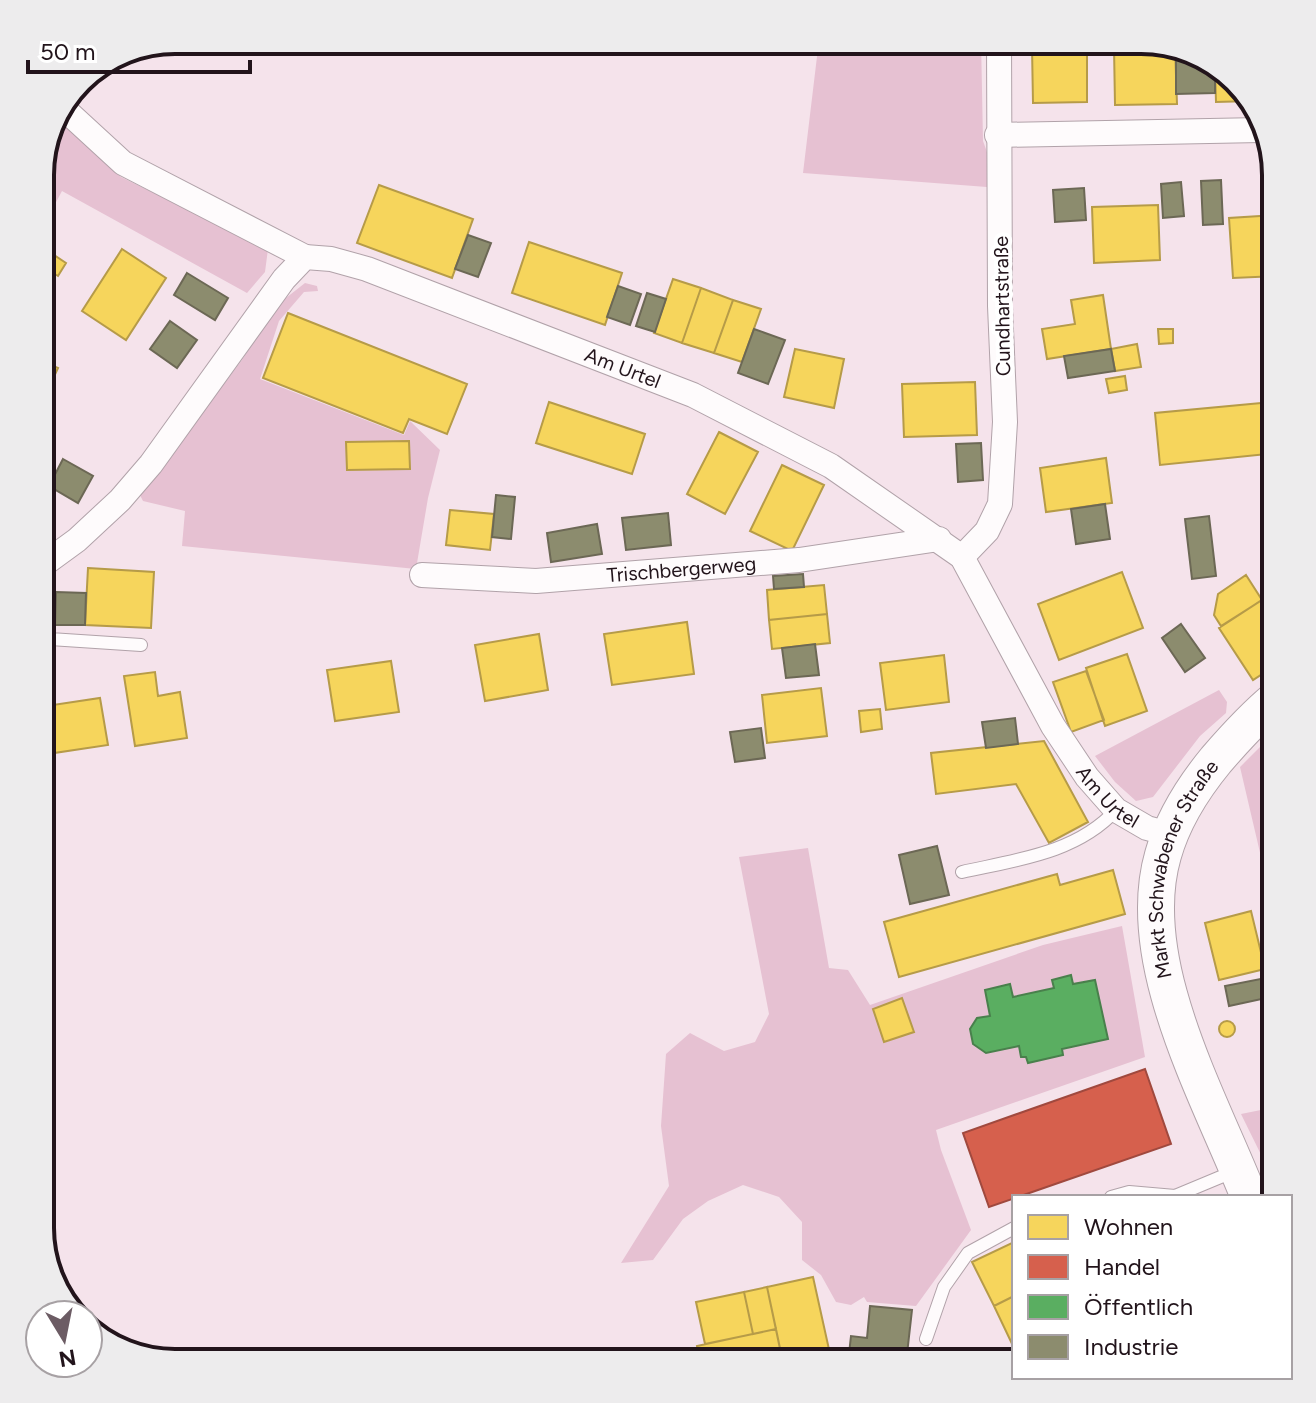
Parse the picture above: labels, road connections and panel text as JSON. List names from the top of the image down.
{
  "streets": {
    "main road": ["Markt Schwabener Straße"],
    "street": ["Cundhartstraße", "Am Urtel", "Trischbergerweg"]
  },
  "crossings": [
    ["Cundhartstraße", "Am Urtel"],
    ["Am Urtel", "Trischbergerweg"],
    ["Am Urtel", "Markt Schwabener Straße"]
  ],
  "legend": [
    "Wohnen",
    "Handel",
    "Öffentlich",
    "Industrie"
  ],
  "scale_bar": "50 m",
  "north": "bottom"
}
